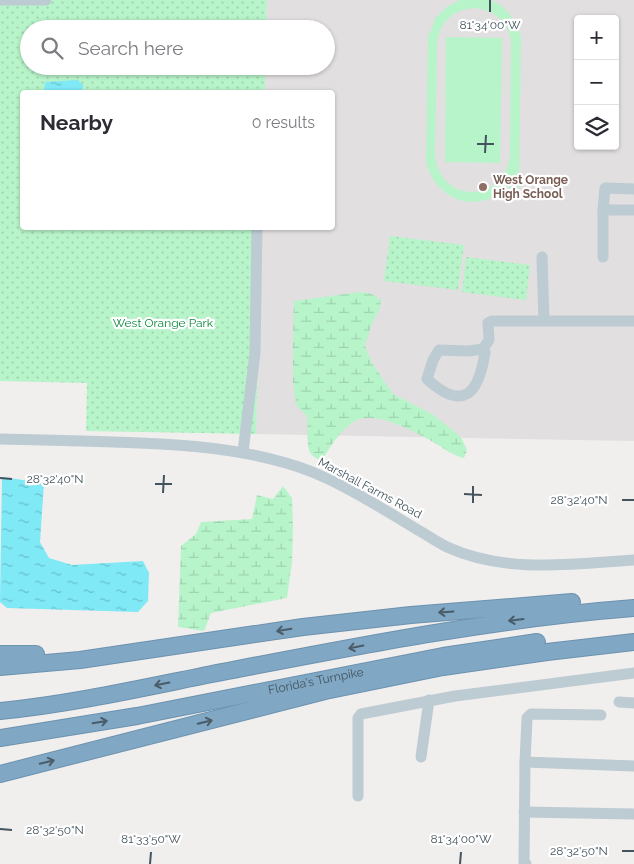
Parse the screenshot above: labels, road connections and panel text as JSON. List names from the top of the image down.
{
  "streets": {
    "highway": ["Florida's Turnpike"],
    "street": ["Marshall Farms Road"]
  },
  "parks": ["West Orange Park"],
  "places": ["West Orange High School"],
  "page": {
    "map_buttons": ["+", "−"],
    "search": "Search here",
    "heading": ["Nearby", "0 results"]
  },
  "coordinates": [
    "81°34'00\"W",
    "28°32'40\"N",
    "28°32'50\"N",
    "81°33'50\"W"
  ]
}
